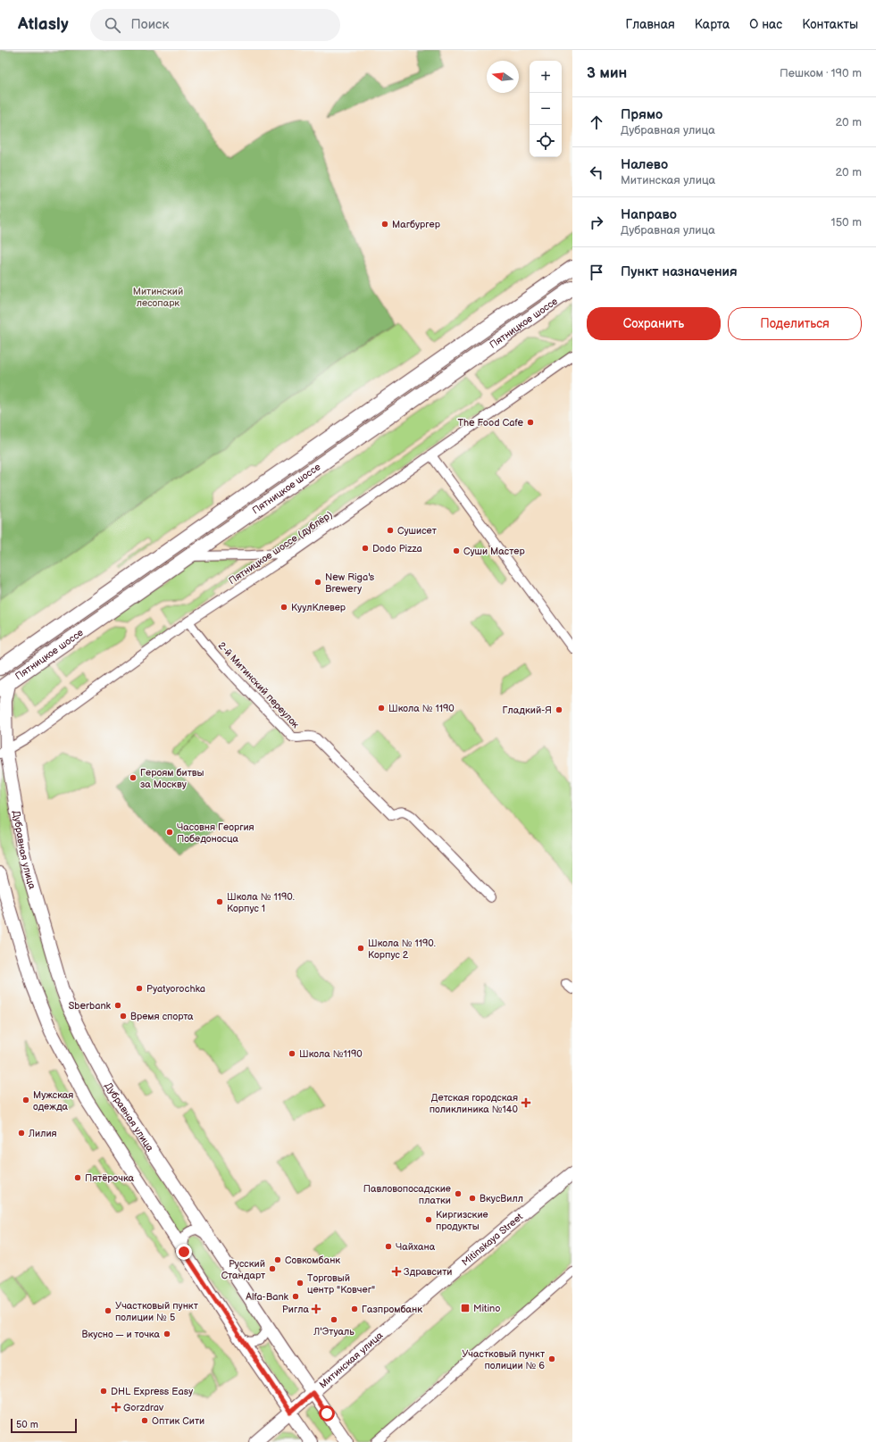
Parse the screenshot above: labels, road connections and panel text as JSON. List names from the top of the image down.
{
  "streets": {
    "main road": [
      "Пятницкое шоссе",
      "Дубравная улица",
      "Mitinskaya Street",
      "Митинская улица"
    ],
    "street": ["Пятницкое шоссе (дублёр)", "2-й Митинский переулок"]
  },
  "crossings": [
    ["Пятницкое шоссе", "Дубравная улица"],
    ["Пятницкое шоссе (дублёр)", "2-й Митинский переулок"],
    ["Пятницкое шоссе (дублёр)", "Дубравная улица"],
    ["Дубравная улица", "Mitinskaya Street"],
    ["Дубравная улица", "Митинская улица"],
    ["Mitinskaya Street", "Митинская улица"]
  ],
  "parks": ["Митинский лесопарк"],
  "places": {
    "other": [
      "Магбургер",
      "The Food Cafe",
      "Сушисет",
      "Dodo Pizza",
      "Суши Мастер",
      "New Riga's Brewery",
      "КуулКлевер",
      "Школа № 1190",
      "Гладкий-Я",
      "Героям битвы за Москву",
      "Часовня Георгия Победоносца",
      "Школа № 1190. Корпус 1",
      "Школа № 1190. Корпус 2",
      "Pyatyorochka",
      "Sberbank",
      "Время спорта",
      "Школа №1190",
      "Мужская одежда",
      "Лилия",
      "Пятёрочка",
      "Павловопосадские платки",
      "ВкусВилл",
      "Киргизские продукты",
      "Чайхана",
      "Совкомбанк",
      "Русский Стандарт",
      "Торговый центр \"Ковчег\"",
      "Alfa-Bank",
      "Газпромбанк",
      "Участковый пункт полиции № 5",
      "Л'Этуаль",
      "Вкусно — и точка",
      "Участковый пункт полиции № 6",
      "DHL Express Easy",
      "Оптик Сити"
    ],
    "health": [
      "Детская городская поликлиника №140",
      "Здравсити",
      "Ригла",
      "Gorzdrav"
    ],
    "transit": ["Mitino"]
  },
  "scale_bar": "50 m",
  "north": "left",
  "page": {
    "header": "Atlasly",
    "search": "Поиск",
    "nav": [
      "Главная",
      "Карта",
      "О нас",
      "Контакты"
    ],
    "heading": ["3 мин", "Пешком · 190 m"],
    "map_buttons": ["+", "−"],
    "list": [
      ["Прямо", "Дубравная улица", "20 m"],
      ["Налево", "Митинская улица", "20 m"],
      ["Направо", "Дубравная улица", "150 m"],
      "Пункт назначения"
    ],
    "buttons": ["Сохранить", "Поделиться"],
    "scale": "50 m"
  }
}
